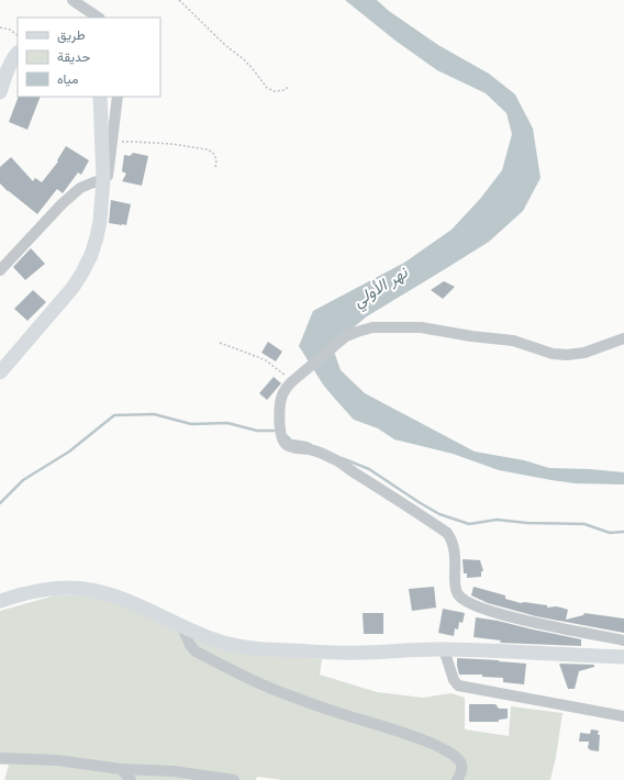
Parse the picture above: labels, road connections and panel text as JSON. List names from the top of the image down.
{
  "water": ["نهر الأولي"],
  "legend": ["طريق", "حديقة", "مياه"]
}
